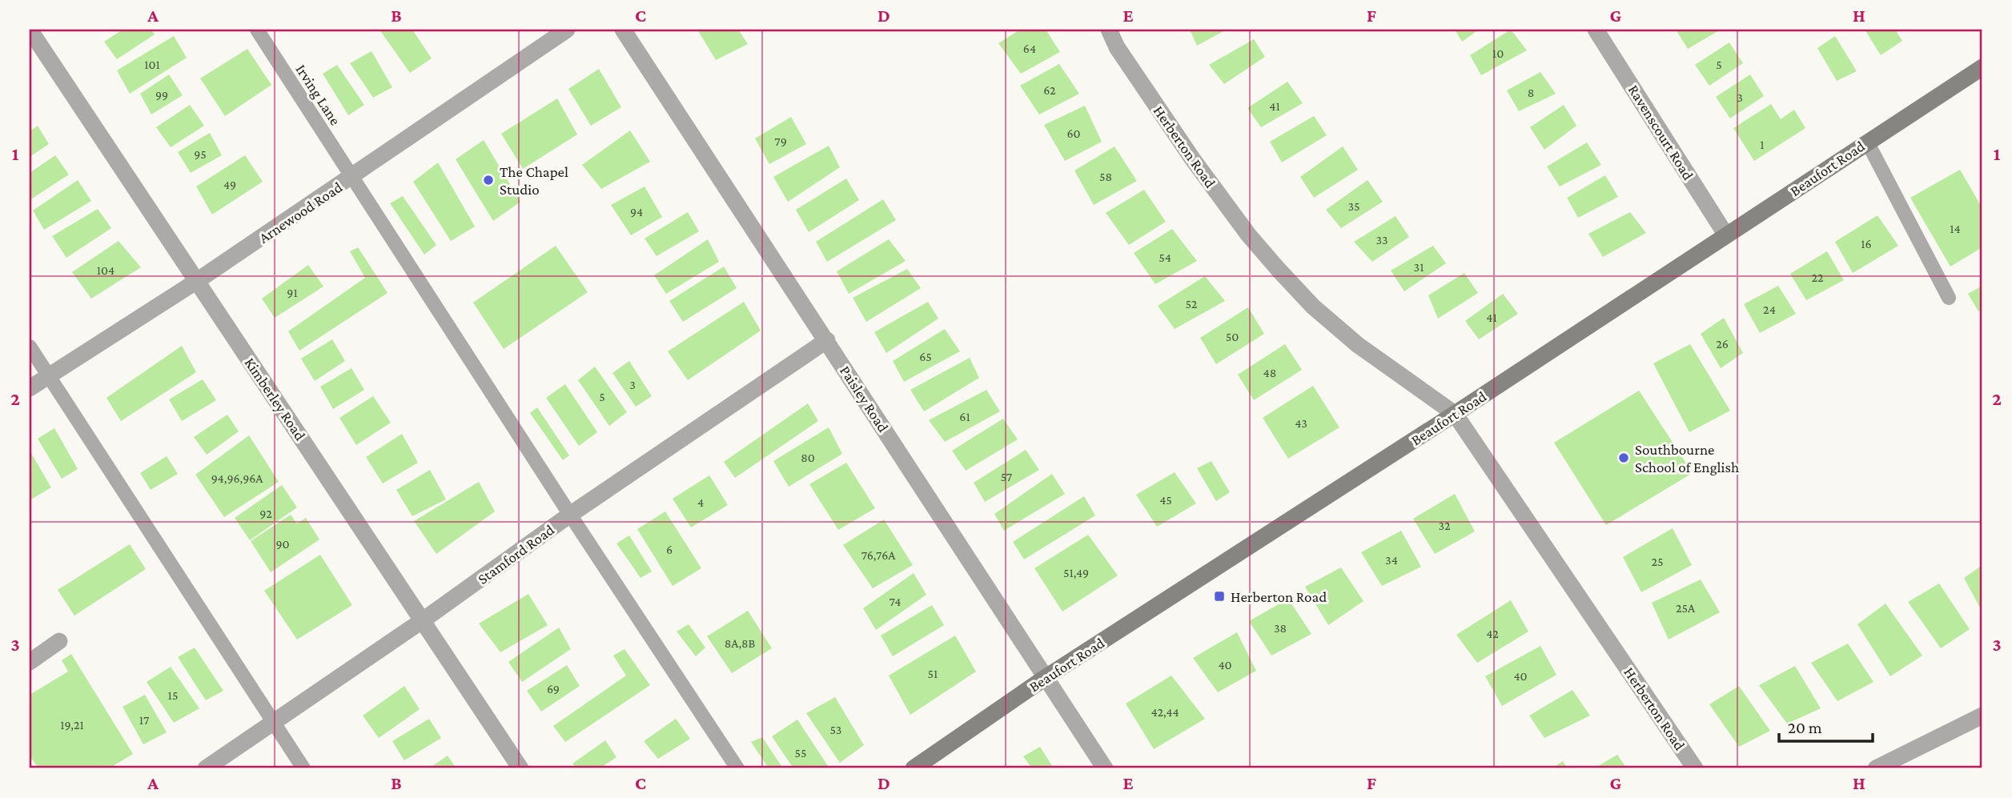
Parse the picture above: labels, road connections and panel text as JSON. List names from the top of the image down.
{
  "streets": {
    "street": [
      "Ravenscourt Road",
      "Herberton Road",
      "Beaufort Road",
      "Arnewood Road",
      "Kimberley Road",
      "Paisley Road",
      "Stamford Road"
    ],
    "lane": ["Irving Lane"]
  },
  "crossings": [
    ["Irving Lane", "Arnewood Road"],
    ["Irving Lane", "Stamford Road"],
    ["Ravenscourt Road", "Beaufort Road"],
    ["Herberton Road", "Beaufort Road"],
    ["Beaufort Road", "Paisley Road"],
    ["Arnewood Road", "Kimberley Road"],
    ["Kimberley Road", "Stamford Road"],
    ["Paisley Road", "Stamford Road"]
  ],
  "places": {
    "other": ["The Chapel Studio", "Southbourne School of English"],
    "transit": ["Herberton Road"]
  },
  "house_numbers": [
    "64",
    "10",
    "101",
    "5",
    "62",
    "8",
    "99",
    "3",
    "41",
    "60",
    "79",
    "1",
    "95",
    "58",
    "49",
    "35",
    "94",
    "14",
    "33",
    "16",
    "54",
    "31",
    "104",
    "22",
    "91",
    "52",
    "24",
    "41",
    "50",
    "26",
    "65",
    "48",
    "3",
    "5",
    "61",
    "43",
    "80",
    "57",
    "94,96,96A",
    "45",
    "4",
    "92",
    "32",
    "90",
    "6",
    "76,76A",
    "34",
    "25",
    "51,49",
    "74",
    "25A",
    "38",
    "42",
    "8A,8B",
    "40",
    "51",
    "40",
    "69",
    "15",
    "42,44",
    "17",
    "19,21",
    "53",
    "55"
  ],
  "scale_bar": "20 m",
  "grid": {
    "columns": [
      "A",
      "B",
      "C",
      "D",
      "E",
      "F",
      "G",
      "H"
    ],
    "rows": ["1", "2", "3"]
  }
}
